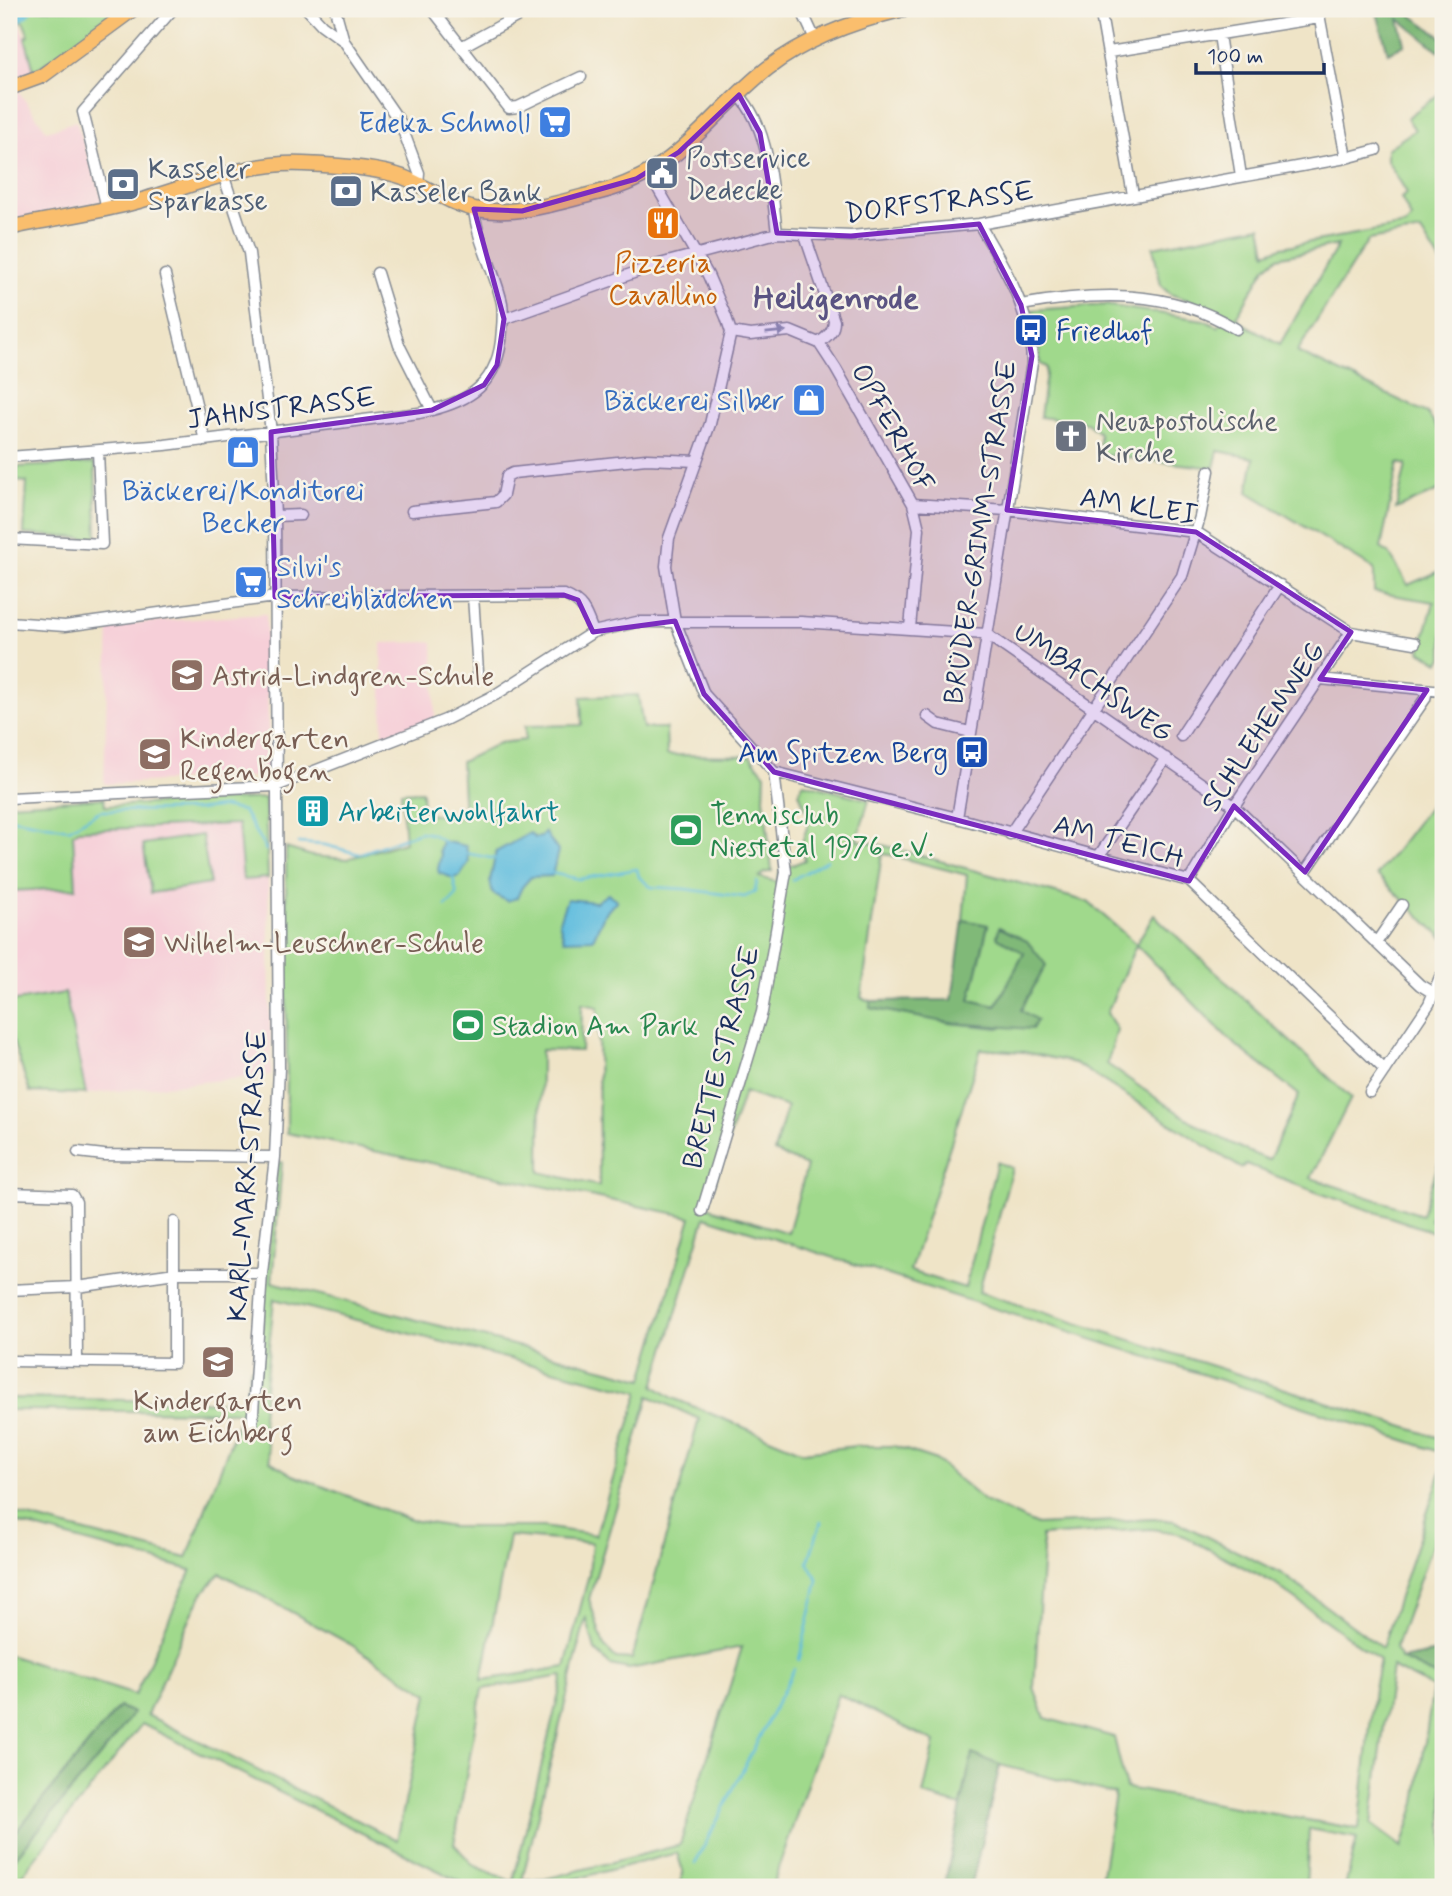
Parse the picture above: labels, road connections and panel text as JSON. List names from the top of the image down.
{
  "streets": {
    "street": [
      "DORFSTRASSE",
      "JAHNSTRASSE",
      "OPFERHOF",
      "AM KLEI",
      "BRÜDER-GRIMM-STRASSE",
      "UMBACHSWEG",
      "SCHLEHENWEG",
      "AM TEICH",
      "BREITE STRASSE",
      "KARL-MARX-STRASSE"
    ]
  },
  "crossings": [
    ["DORFSTRASSE", "JAHNSTRASSE"],
    ["DORFSTRASSE", "BRÜDER-GRIMM-STRASSE"],
    ["JAHNSTRASSE", "KARL-MARX-STRASSE"],
    ["OPFERHOF", "AM KLEI"],
    ["OPFERHOF", "UMBACHSWEG"],
    ["AM KLEI", "BRÜDER-GRIMM-STRASSE"],
    ["AM KLEI", "SCHLEHENWEG"],
    ["BRÜDER-GRIMM-STRASSE", "UMBACHSWEG"],
    ["BRÜDER-GRIMM-STRASSE", "AM TEICH"],
    ["UMBACHSWEG", "SCHLEHENWEG"],
    ["SCHLEHENWEG", "AM TEICH"],
    ["AM TEICH", "BREITE STRASSE"]
  ],
  "districts": ["Heiligenrode"],
  "places": {
    "supermarket": ["Edeka Schmoll", "Silvi's Schreiblädchen"],
    "public building": ["Postservice Dedecke"],
    "bank": ["Kasseler Sparkasse", "Kasseler Bank"],
    "restaurant": ["Pizzeria Cavallino"],
    "bus stop": ["Friedhof", "Am Spitzen Berg"],
    "shop": ["Bäckerei Silber", "Bäckerei/Konditorei Becker"],
    "church": ["Neuapostolische Kirche"],
    "school or university": [
      "Astrid-Lindgren-Schule",
      "Kindergarten Regenbogen",
      "Wilhelm-Leuschner-Schule",
      "Kindergarten am Eichberg"
    ],
    "building": ["Arbeiterwohlfahrt"],
    "sports": ["Tennisclub Niestetal 1976 e.V.", "Stadion Am Park"]
  },
  "scale_bar": "100 m"
}
